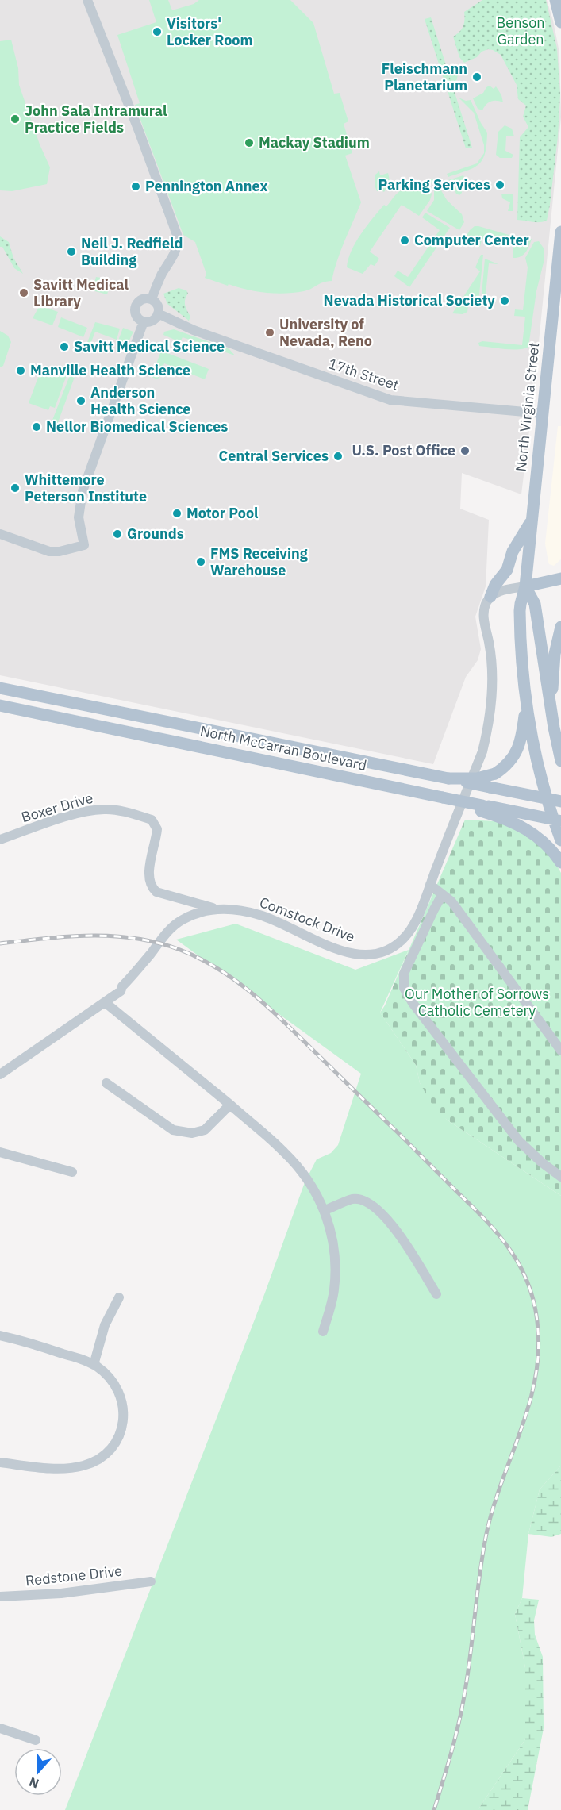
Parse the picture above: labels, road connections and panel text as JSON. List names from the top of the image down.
{
  "streets": {
    "main road": ["North Virginia Street", "North McCarran Boulevard"],
    "street": [
      "17th Street",
      "Boxer Drive",
      "Comstock Drive",
      "Redstone Drive"
    ]
  },
  "crossings": [
    ["17th Street", "North Virginia Street"],
    ["North Virginia Street", "North McCarran Boulevard"],
    ["Boxer Drive", "Comstock Drive"]
  ],
  "parks": ["Benson Garden", "Our Mother of Sorrows Catholic Cemetery"],
  "places": [
    "Visitors' Locker Room",
    "Fleischmann Planetarium",
    "John Sala Intramural Practice Fields",
    "Mackay Stadium",
    "Parking Services",
    "Pennington Annex",
    "Computer Center",
    "Neil J. Redfield Building",
    "Savitt Medical Library",
    "Nevada Historical Society",
    "University of Nevada, Reno",
    "Savitt Medical Science",
    "Manville Health Science",
    "Anderson Health Science",
    "Nellor Biomedical Sciences",
    "U.S. Post Office",
    "Central Services",
    "Whittemore Peterson Institute",
    "Motor Pool",
    "Grounds",
    "FMS Receiving Warehouse"
  ],
  "north": "bottom"
}
